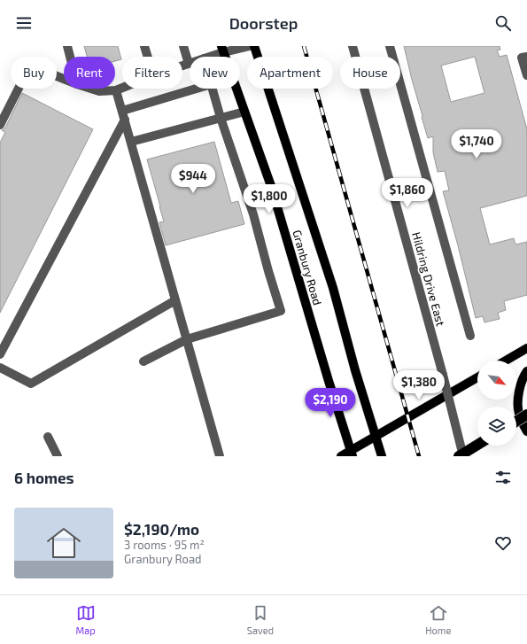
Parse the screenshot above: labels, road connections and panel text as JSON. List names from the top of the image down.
{
  "streets": {
    "main road": ["Granbury Road"],
    "street": ["Hildring Drive East"]
  },
  "north": "bottom right",
  "page": {
    "header": "Doorstep",
    "chip": [
      "Buy",
      "Rent",
      "Filters",
      "New",
      "Apartment",
      "House"
    ],
    "price": [
      "$1,740",
      "$944",
      "$1,860",
      "$1,800",
      "$1,380",
      "$2,190"
    ],
    "heading": "6 homes",
    "list": [
      {
        "name": "$2,190/mo",
        "note": "3 rooms · 95 m² · Granbury Road"
      }
    ],
    "tabs": ["Map", "Saved", "Home"]
  }
}
